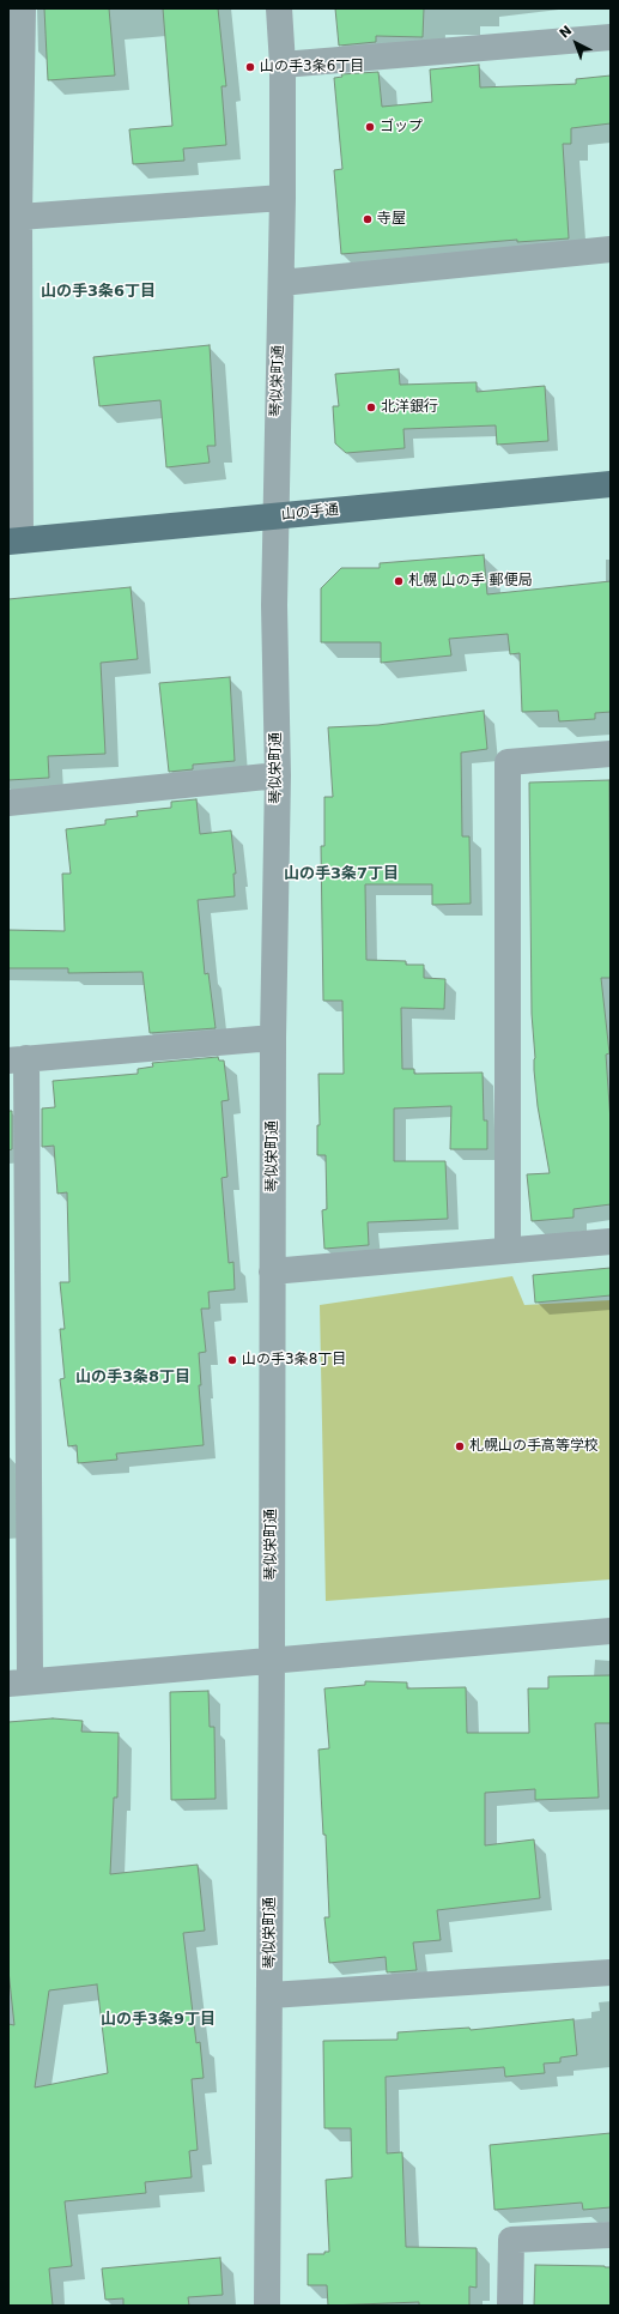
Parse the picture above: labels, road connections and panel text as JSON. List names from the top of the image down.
{
  "streets": {
    "main road": ["山の手通"],
    "street": ["琴似栄町通"]
  },
  "crossings": [
    ["琴似栄町通", "山の手通"]
  ],
  "districts": [
    "山の手3条6丁目",
    "山の手3条7丁目",
    "山の手3条8丁目",
    "山の手3条9丁目"
  ],
  "places": [
    "山の手3条6丁目",
    "ゴップ",
    "寺屋",
    "北洋銀行",
    "札幌 山の手 郵便局",
    "山の手3条8丁目",
    "札幌山の手高等学校"
  ],
  "north": "top left"
}
